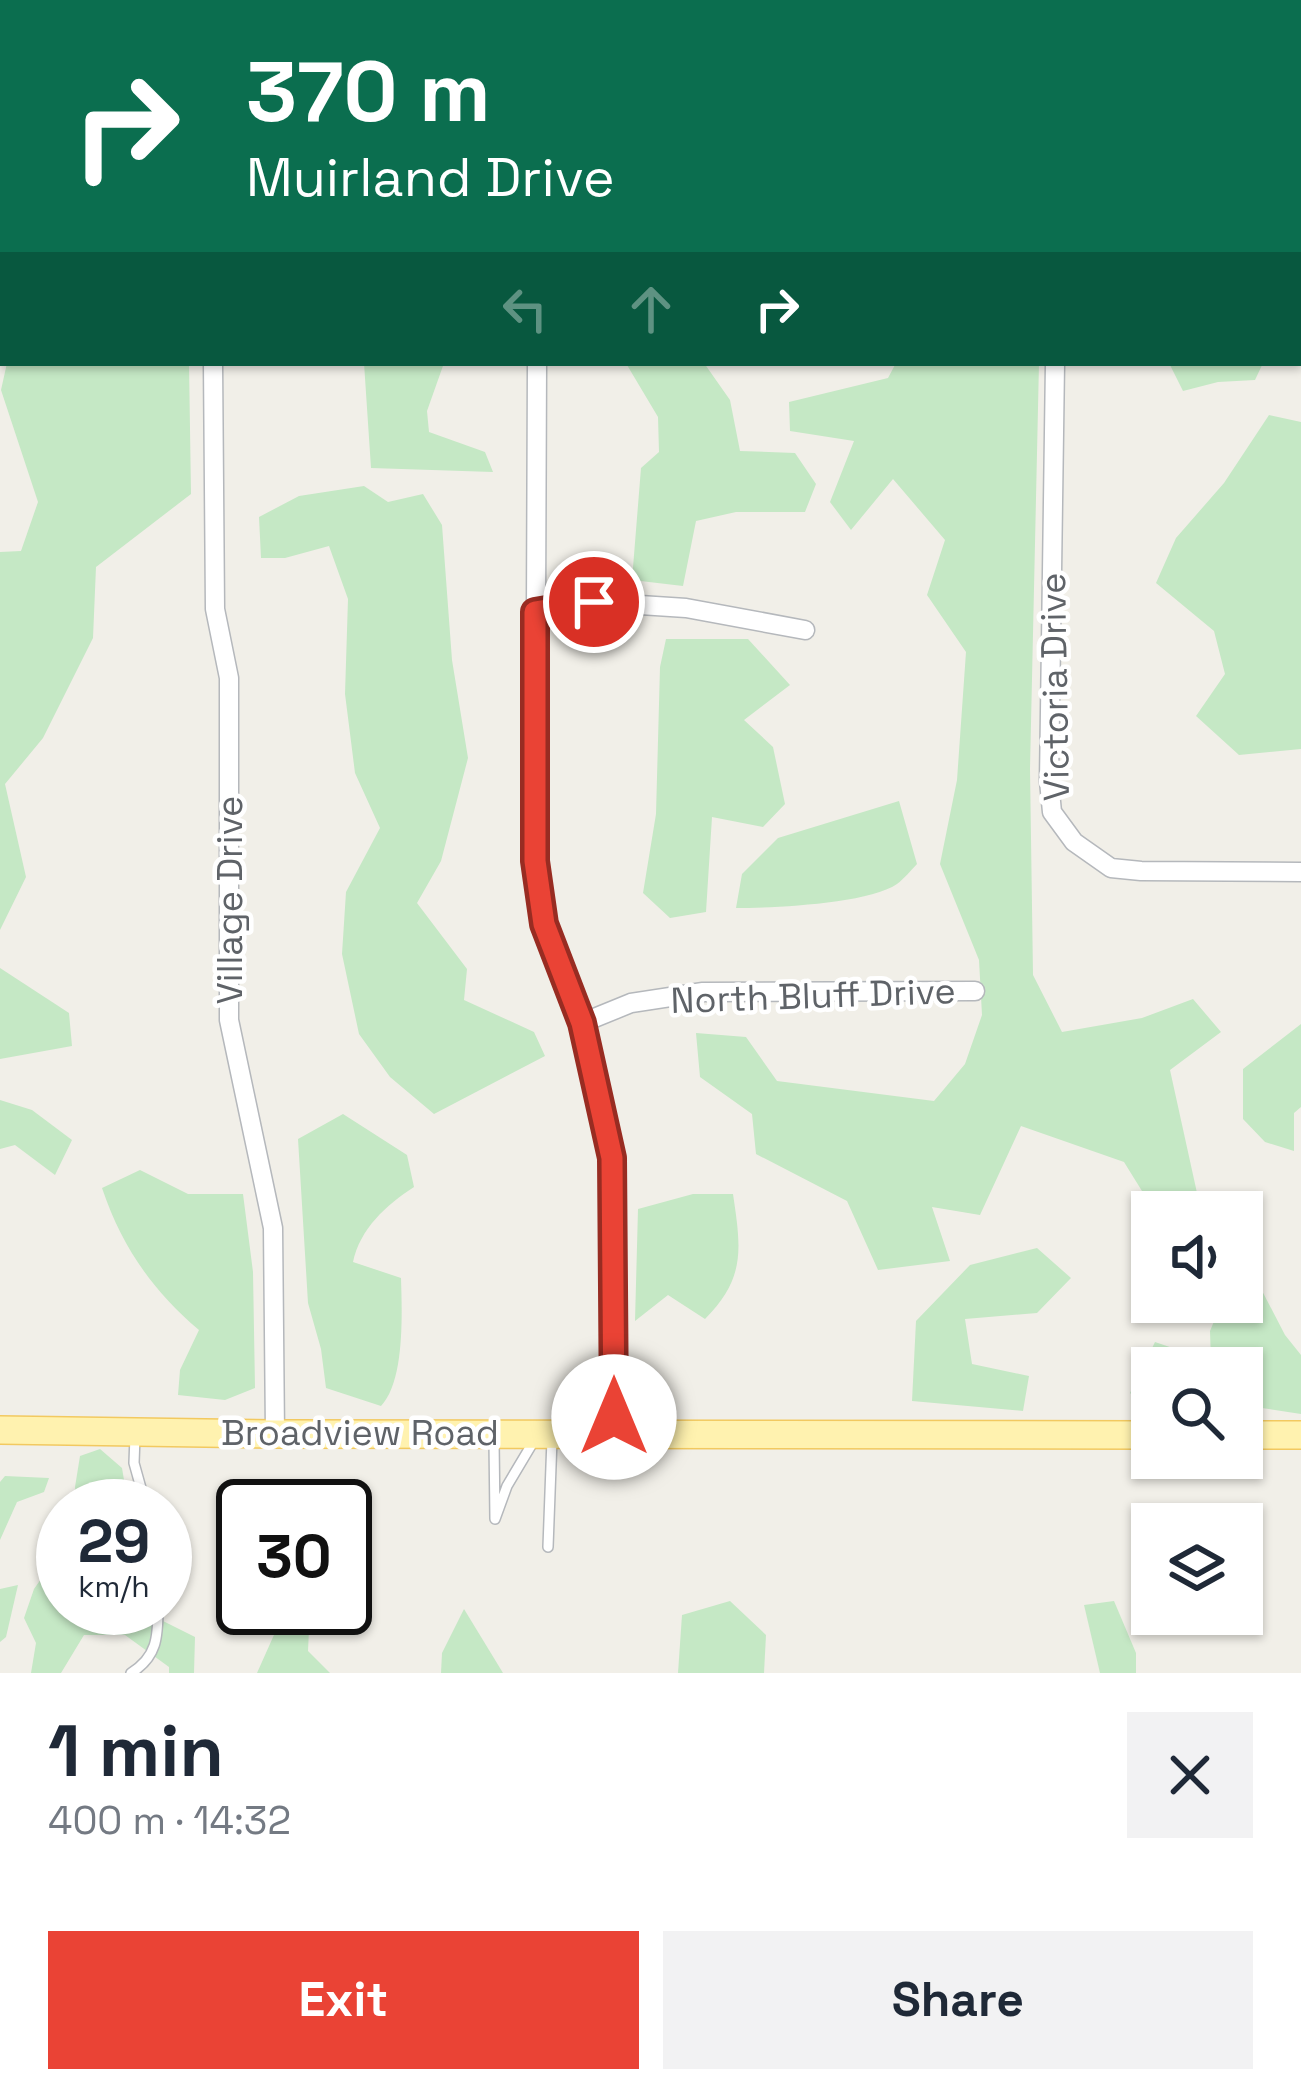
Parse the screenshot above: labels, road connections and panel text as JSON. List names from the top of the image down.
{
  "streets": {
    "main road": ["Broadview Road"],
    "street": ["Victoria Drive", "Village Drive", "North Bluff Drive"]
  },
  "crossings": [
    ["Village Drive", "Broadview Road"]
  ],
  "page": {
    "turn": ["370 m", "Muirland Drive"],
    "speed": "29 km/h",
    "limit": "30",
    "heading": ["1 min", "400 m · 14:32"],
    "buttons": ["Exit", "Share"]
  }
}
